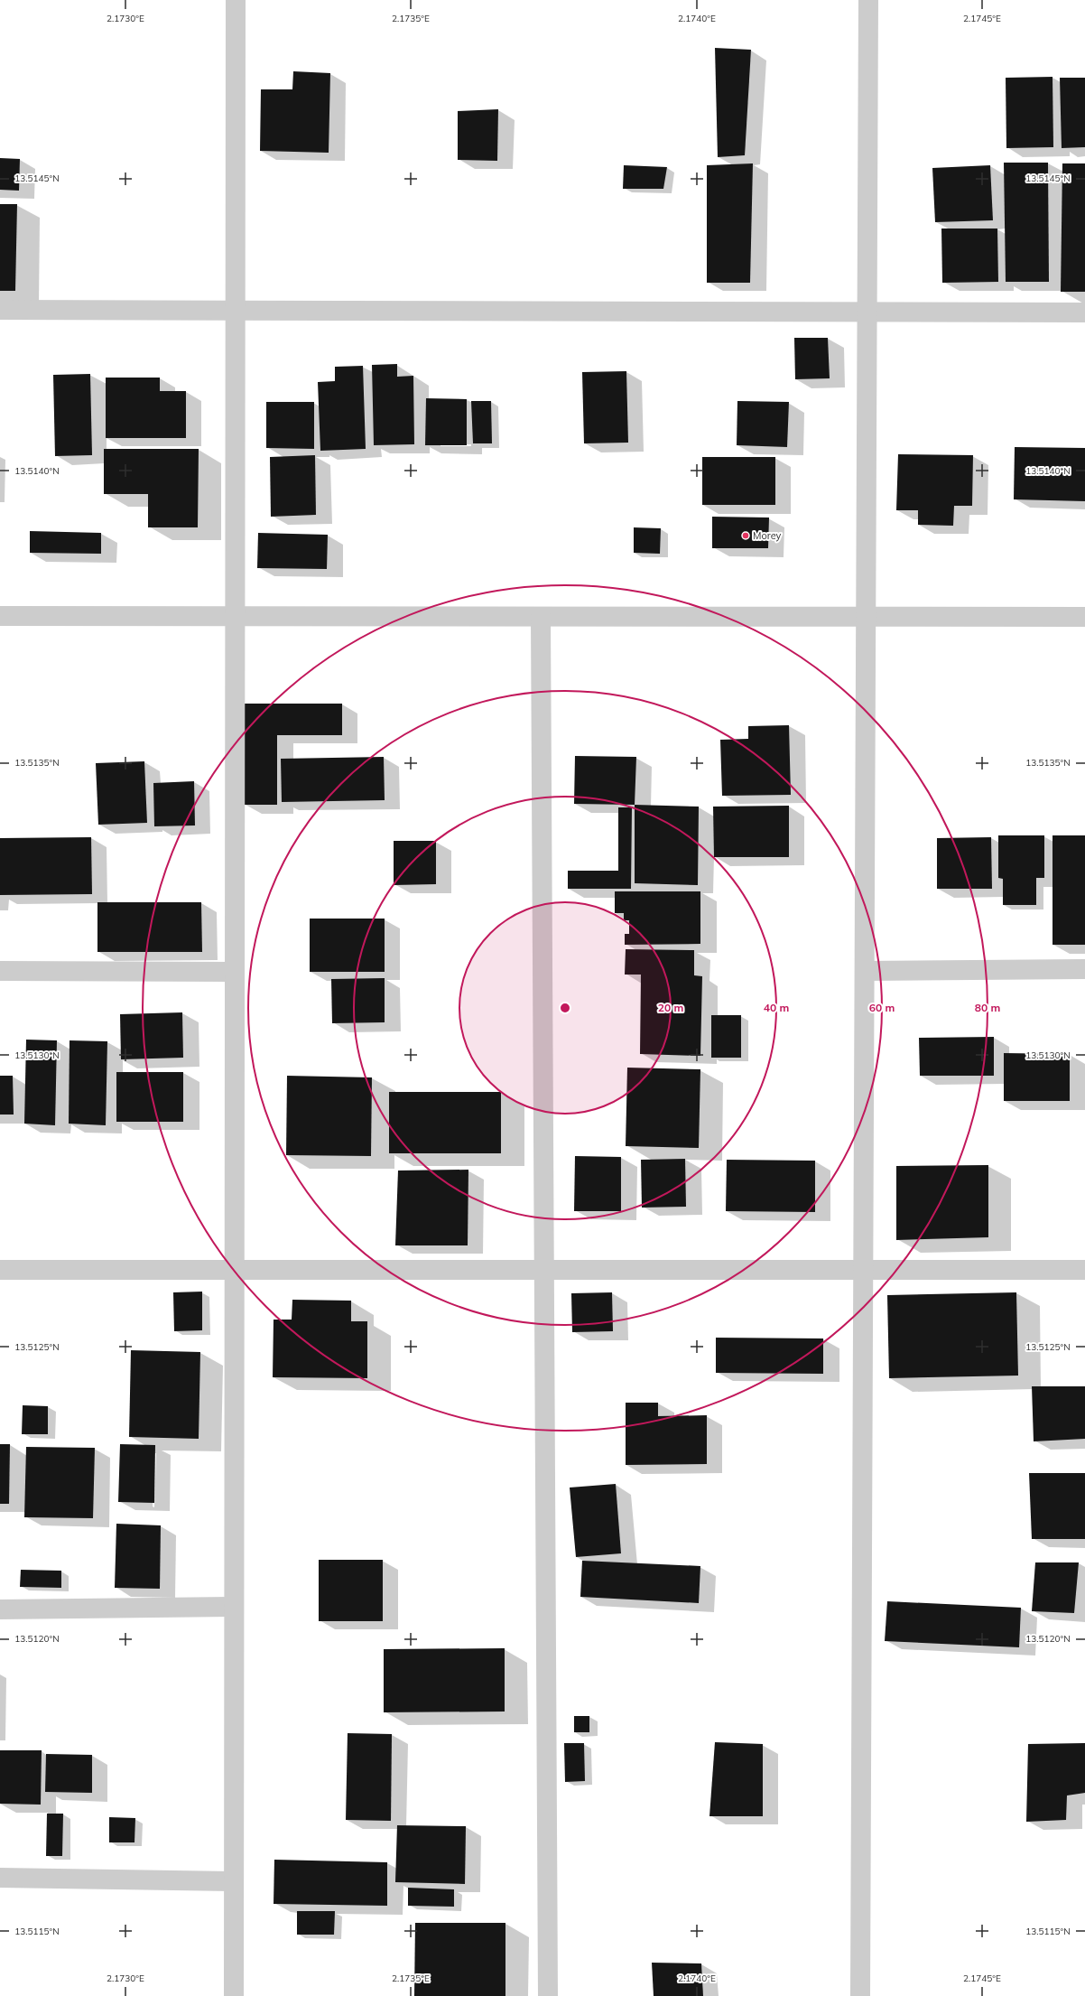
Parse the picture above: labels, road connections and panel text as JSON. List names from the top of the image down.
{
  "places": ["Morey"],
  "coordinates": [
    "2.1730°E",
    "2.1735°E",
    "2.1740°E",
    "2.1745°E",
    "13.5145°N",
    "13.5140°N",
    "13.5135°N",
    "13.5130°N",
    "13.5125°N",
    "13.5120°N",
    "13.5115°N"
  ],
  "rings": [
    "20 m",
    "40 m",
    "60 m",
    "80 m"
  ]
}
